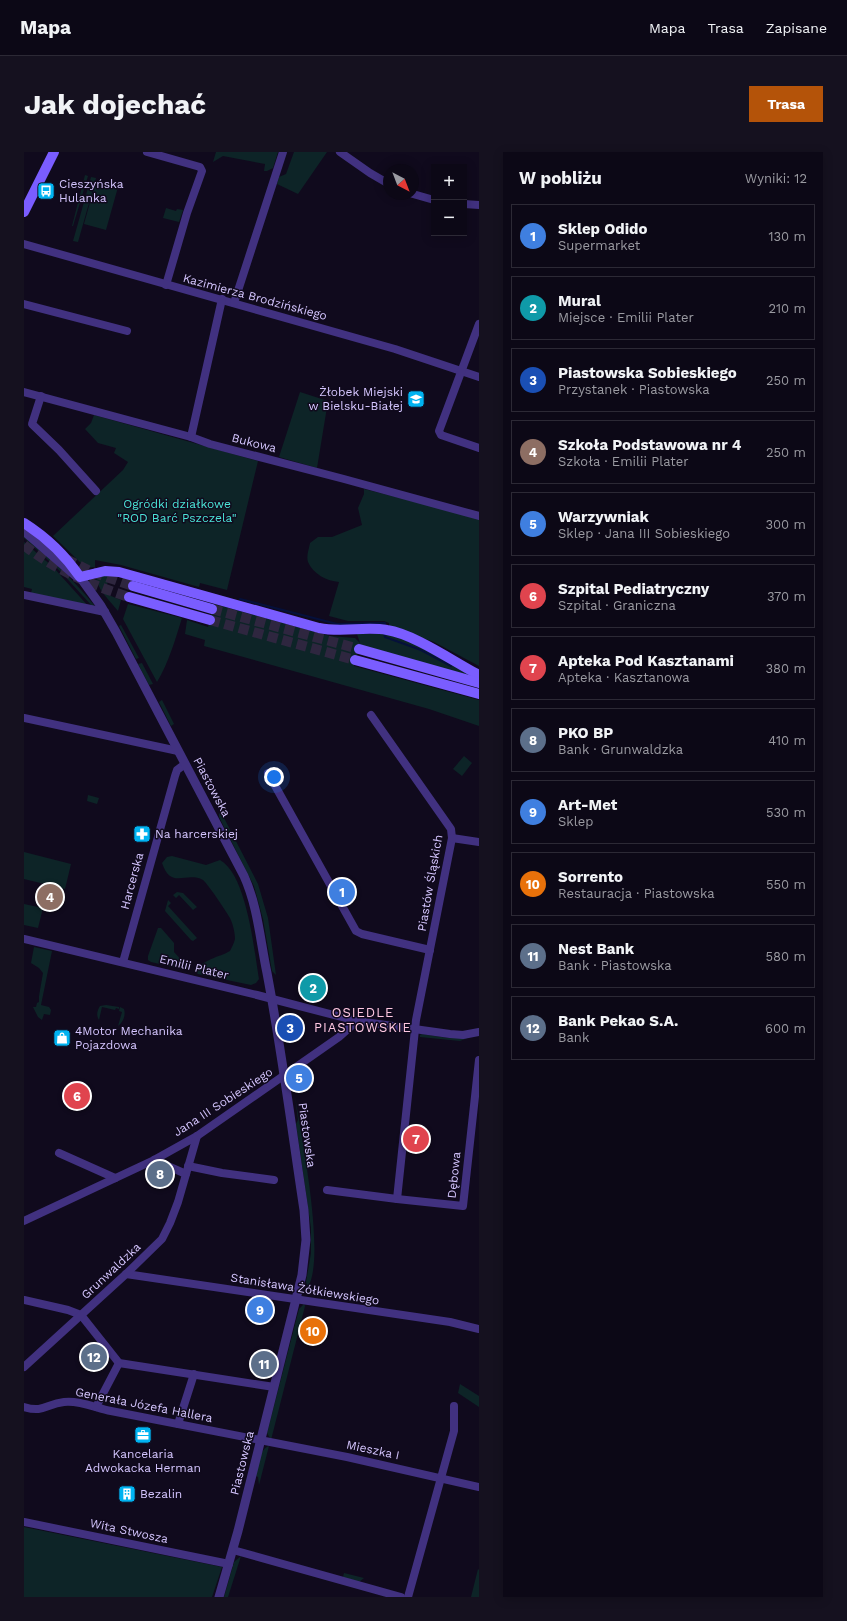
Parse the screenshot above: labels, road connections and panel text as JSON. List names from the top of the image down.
{
  "streets": {
    "main road": ["Piastowska"],
    "street": [
      "Kazimierza Brodzińskiego",
      "Bukowa",
      "Harcerska",
      "Piastów Śląskich",
      "Emilii Plater",
      "Jana III Sobieskiego",
      "Dębowa",
      "Grunwaldzka",
      "Stanisława Żółkiewskiego",
      "Generała Józefa Hallera",
      "Mieszka I",
      "Wita Stwosza"
    ]
  },
  "crossings": [
    ["Piastowska", "Harcerska"],
    ["Piastowska", "Emilii Plater"],
    ["Piastowska", "Jana III Sobieskiego"],
    ["Piastowska", "Stanisława Żółkiewskiego"],
    ["Piastowska", "Generała Józefa Hallera"],
    ["Piastowska", "Mieszka I"],
    ["Piastowska", "Wita Stwosza"],
    ["Harcerska", "Emilii Plater"],
    ["Piastów Śląskich", "Dębowa"],
    ["Emilii Plater", "Jana III Sobieskiego"],
    ["Jana III Sobieskiego", "Grunwaldzka"],
    ["Grunwaldzka", "Stanisława Żółkiewskiego"],
    ["Generała Józefa Hallera", "Mieszka I"]
  ],
  "districts": ["OSIEDLE PIASTOWSKIE"],
  "parks": ["Ogródki działkowe \"ROD Barć Pszczela\""],
  "places": {
    "bus stop": ["Cieszyńska Hulanka"],
    "school or university": ["Żłobek Miejski w Bielsku-Białej"],
    "pharmacy": ["Na harcerskiej"],
    "shop": ["4Motor Mechanika Pojazdowa"],
    "office": ["Kancelaria Adwokacka Herman"],
    "building": ["Bezalin"]
  },
  "north": "bottom right",
  "page": {
    "header": "Mapa",
    "nav": ["Mapa", "Trasa", "Zapisane"],
    "buttons": "Trasa",
    "title": "Jak dojechać",
    "heading": ["W pobliżu", "Wyniki: 12"],
    "map_buttons": ["+", "−"],
    "list": [
      {
        "mark": "1",
        "name": "Sklep Odido",
        "note": "Supermarket",
        "value": "130 m"
      },
      {
        "mark": "2",
        "name": "Mural",
        "note": "Miejsce · Emilii Plater",
        "value": "210 m"
      },
      {
        "mark": "3",
        "name": "Piastowska Sobieskiego",
        "note": "Przystanek · Piastowska",
        "value": "250 m"
      },
      {
        "mark": "4",
        "name": "Szkoła Podstawowa nr 4",
        "note": "Szkoła · Emilii Plater",
        "value": "250 m"
      },
      {
        "mark": "5",
        "name": "Warzywniak",
        "note": "Sklep · Jana III Sobieskiego",
        "value": "300 m"
      },
      {
        "mark": "6",
        "name": "Szpital Pediatryczny",
        "note": "Szpital · Graniczna",
        "value": "370 m"
      },
      {
        "mark": "7",
        "name": "Apteka Pod Kasztanami",
        "note": "Apteka · Kasztanowa",
        "value": "380 m"
      },
      {
        "mark": "8",
        "name": "PKO BP",
        "note": "Bank · Grunwaldzka",
        "value": "410 m"
      },
      {
        "mark": "9",
        "name": "Art-Met",
        "note": "Sklep",
        "value": "530 m"
      },
      {
        "mark": "10",
        "name": "Sorrento",
        "note": "Restauracja · Piastowska",
        "value": "550 m"
      },
      {
        "mark": "11",
        "name": "Nest Bank",
        "note": "Bank · Piastowska",
        "value": "580 m"
      },
      {
        "mark": "12",
        "name": "Bank Pekao S.A.",
        "note": "Bank",
        "value": "600 m"
      }
    ],
    "pins": [
      "1",
      "4",
      "2",
      "3",
      "5",
      "6",
      "7",
      "8",
      "9",
      "10",
      "12",
      "11"
    ]
  }
}
